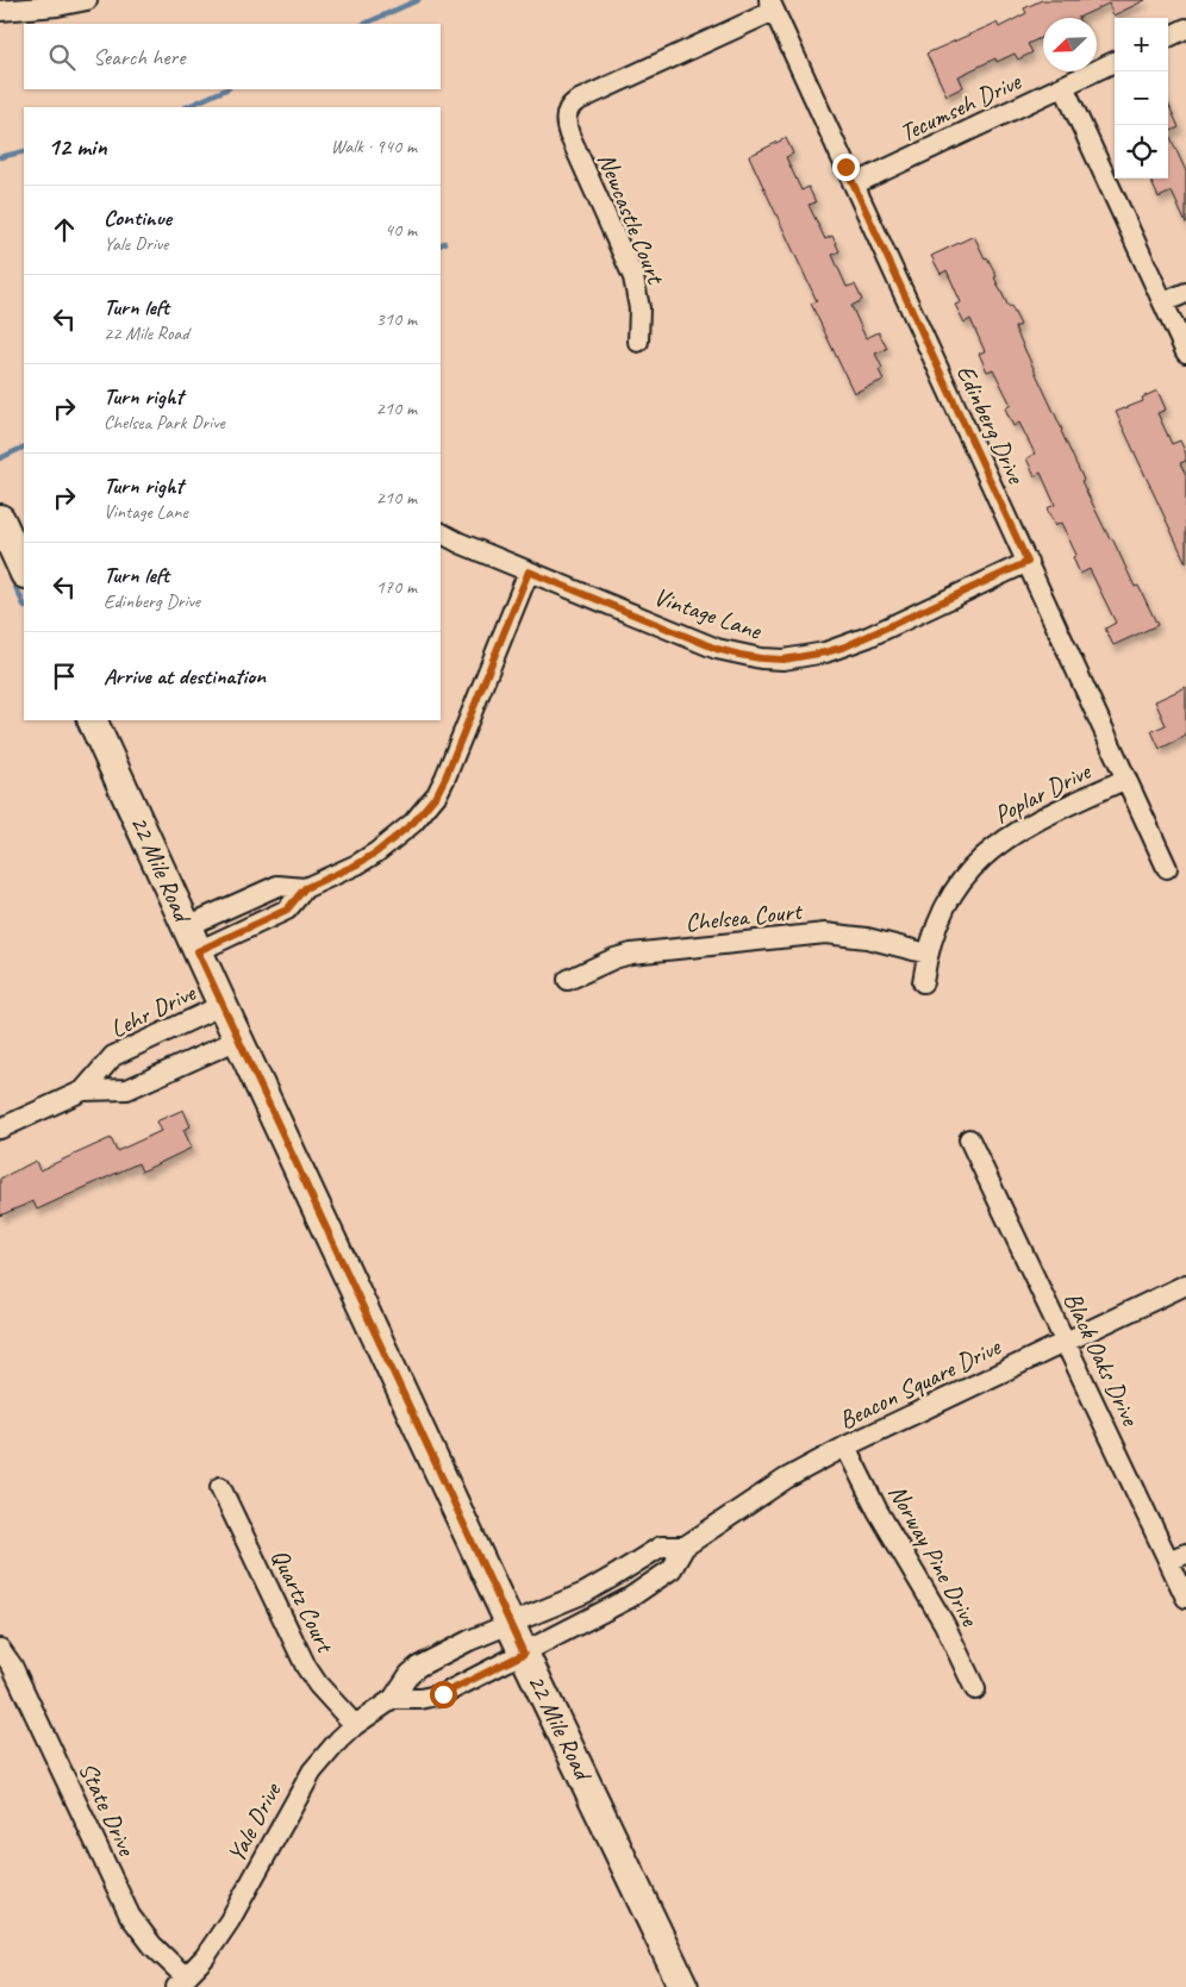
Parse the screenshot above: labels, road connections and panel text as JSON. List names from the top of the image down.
{
  "streets": {
    "street": [
      "Tecumseh Drive",
      "Newcastle Court",
      "Edinberg Drive",
      "Vintage Lane",
      "Poplar Drive",
      "22 Mile Road",
      "Chelsea Court",
      "Lehr Drive",
      "Black Oaks Drive",
      "Beacon Square Drive",
      "Norway Pine Drive",
      "Quartz Court",
      "State Drive",
      "Yale Drive"
    ]
  },
  "crossings": [
    ["Tecumseh Drive", "Edinberg Drive"],
    ["Newcastle Court", "Edinberg Drive"],
    ["Edinberg Drive", "Vintage Lane"],
    ["Edinberg Drive", "Poplar Drive"],
    ["Poplar Drive", "Chelsea Court"],
    ["22 Mile Road", "Lehr Drive"],
    ["22 Mile Road", "Beacon Square Drive"],
    ["22 Mile Road", "Yale Drive"],
    ["Black Oaks Drive", "Beacon Square Drive"],
    ["Beacon Square Drive", "Norway Pine Drive"],
    ["Beacon Square Drive", "Yale Drive"],
    ["Quartz Court", "Yale Drive"],
    ["State Drive", "Yale Drive"]
  ],
  "north": "bottom left",
  "page": {
    "map_buttons": ["+", "−"],
    "search": "Search here",
    "heading": ["12 min", "Walk · 940 m"],
    "list": [
      ["Continue", "Yale Drive", "40 m"],
      ["Turn left", "22 Mile Road", "310 m"],
      ["Turn right", "Chelsea Park Drive", "210 m"],
      ["Turn right", "Vintage Lane", "210 m"],
      ["Turn left", "Edinberg Drive", "170 m"],
      "Arrive at destination"
    ]
  }
}
